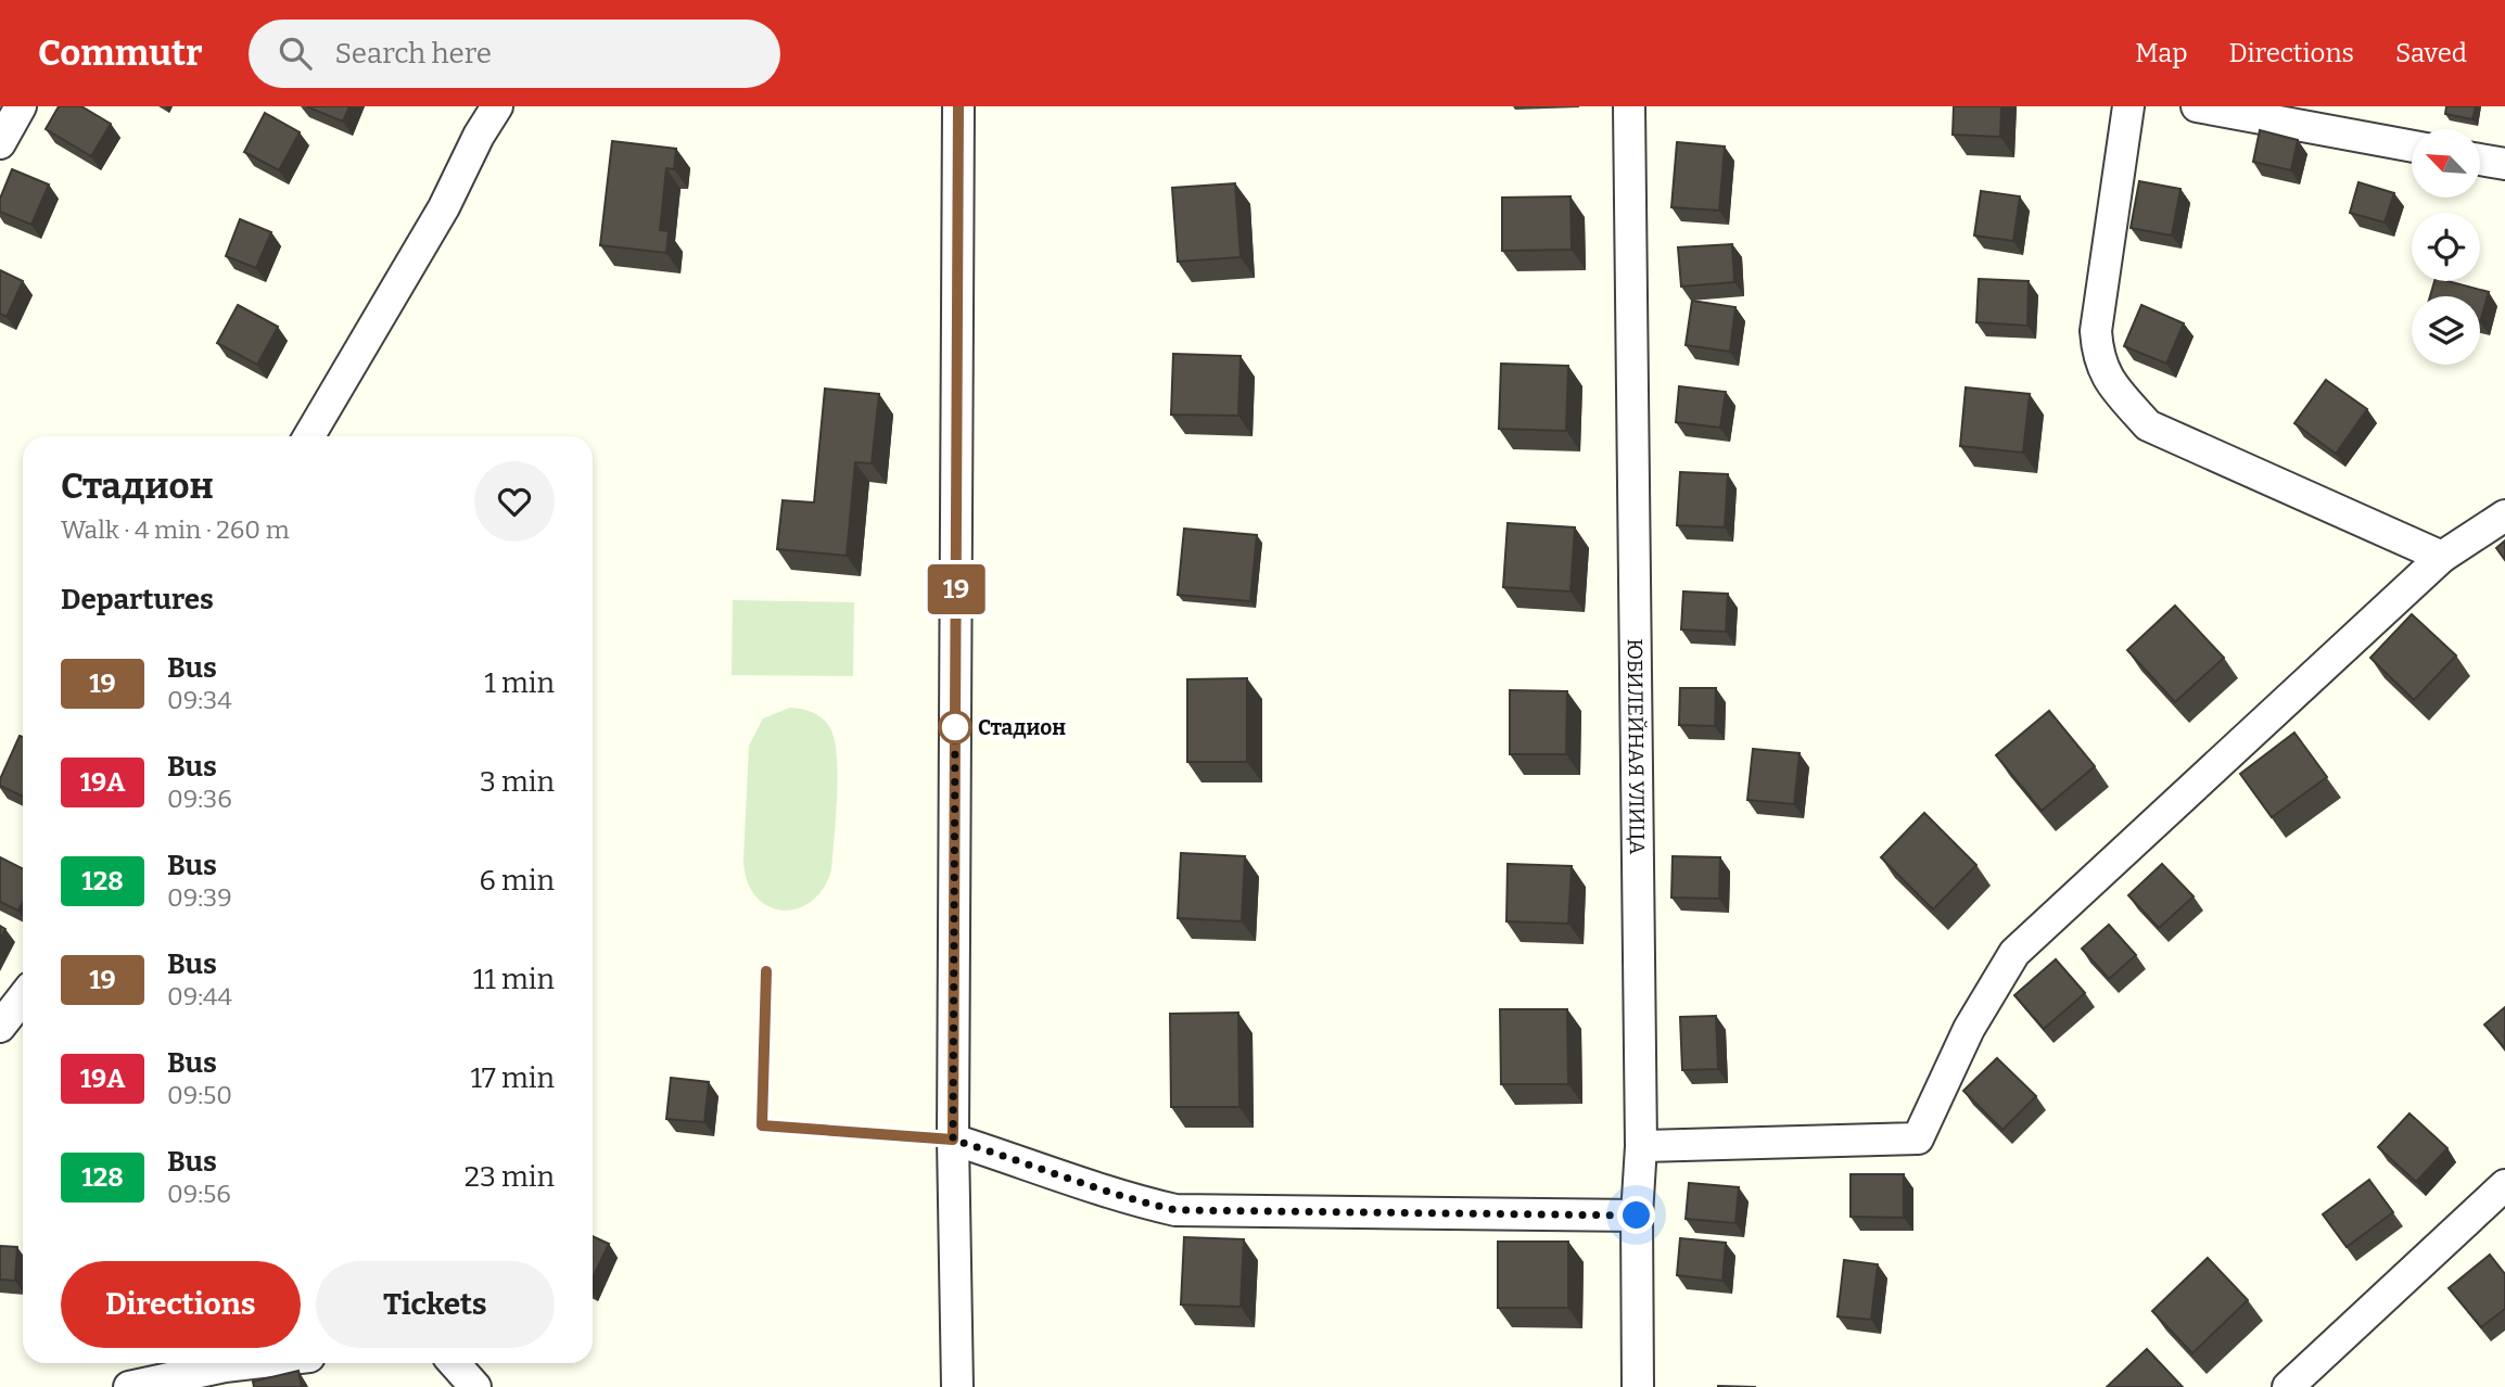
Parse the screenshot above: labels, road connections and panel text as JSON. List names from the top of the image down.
{
  "streets": {
    "street": ["ЮБИЛЕЙНАЯ УЛИЦА"]
  },
  "places": ["Стадион"],
  "lines": ["bus line 19"],
  "north": "top left",
  "page": {
    "header": "Commutr",
    "search": "Search here",
    "nav": ["Map", "Directions", "Saved"],
    "on_map": "19",
    "heading": [
      ["Стадион", "Walk · 4 min · 260 m"],
      "Departures"
    ],
    "list": [
      {
        "mark": "19",
        "name": "Bus",
        "note": "09:34",
        "value": "1 min"
      },
      {
        "mark": "19А",
        "name": "Bus",
        "note": "09:36",
        "value": "3 min"
      },
      {
        "mark": "128",
        "name": "Bus",
        "note": "09:39",
        "value": "6 min"
      },
      {
        "mark": "19",
        "name": "Bus",
        "note": "09:44",
        "value": "11 min"
      },
      {
        "mark": "19А",
        "name": "Bus",
        "note": "09:50",
        "value": "17 min"
      },
      {
        "mark": "128",
        "name": "Bus",
        "note": "09:56",
        "value": "23 min"
      }
    ],
    "buttons": ["Directions", "Tickets"]
  }
}
